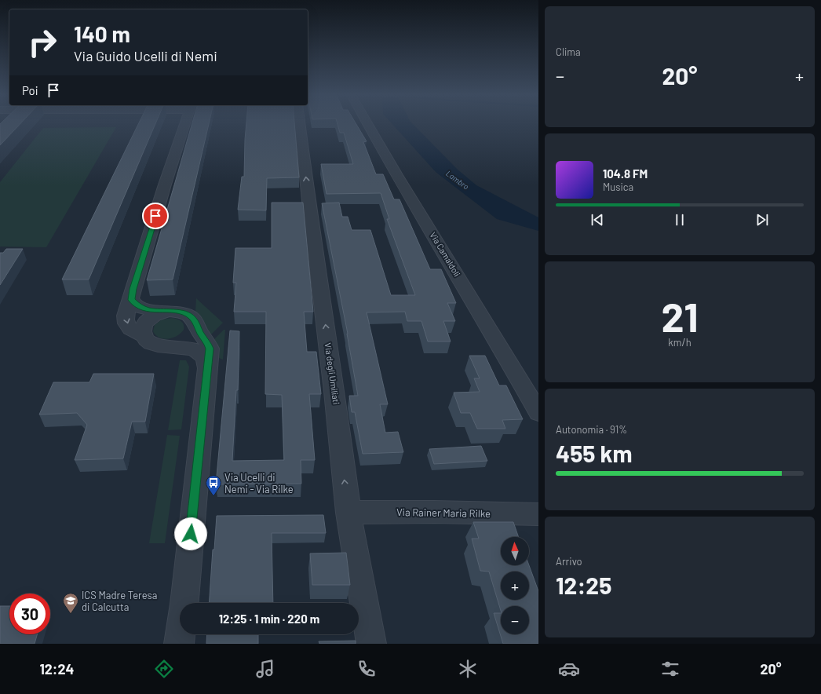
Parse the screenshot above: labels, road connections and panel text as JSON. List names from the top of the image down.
{
  "streets": {
    "street": ["Via Camaldoli", "Via degli Umiliati", "Via Rainer Maria Rilke"]
  },
  "crossings": [
    ["Via degli Umiliati", "Via Rainer Maria Rilke"]
  ],
  "water": ["Lambro"],
  "places": {
    "bus stop": ["Via Ucelli di Nemi - Via Rilke"],
    "school or university": ["ICS Madre Teresa di Calcutta"]
  },
  "north": "top",
  "page": {
    "tile": [
      "Clima",
      ["21", "km/h"],
      ["Autonomia · 91%", "455 km"],
      ["Arrivo", "12:25"]
    ],
    "turn": ["140 m", "Via Guido Ucelli di Nemi"],
    "heat": ["−", "20°", "+"],
    "then": "Poi",
    "song": ["104.8 FM", "Musica"],
    "map_buttons": ["+", "−"],
    "limit": "30",
    "trip": "12:25 · 1 min · 220 m",
    "tabs": ["12:24", "20°"]
  }
}
